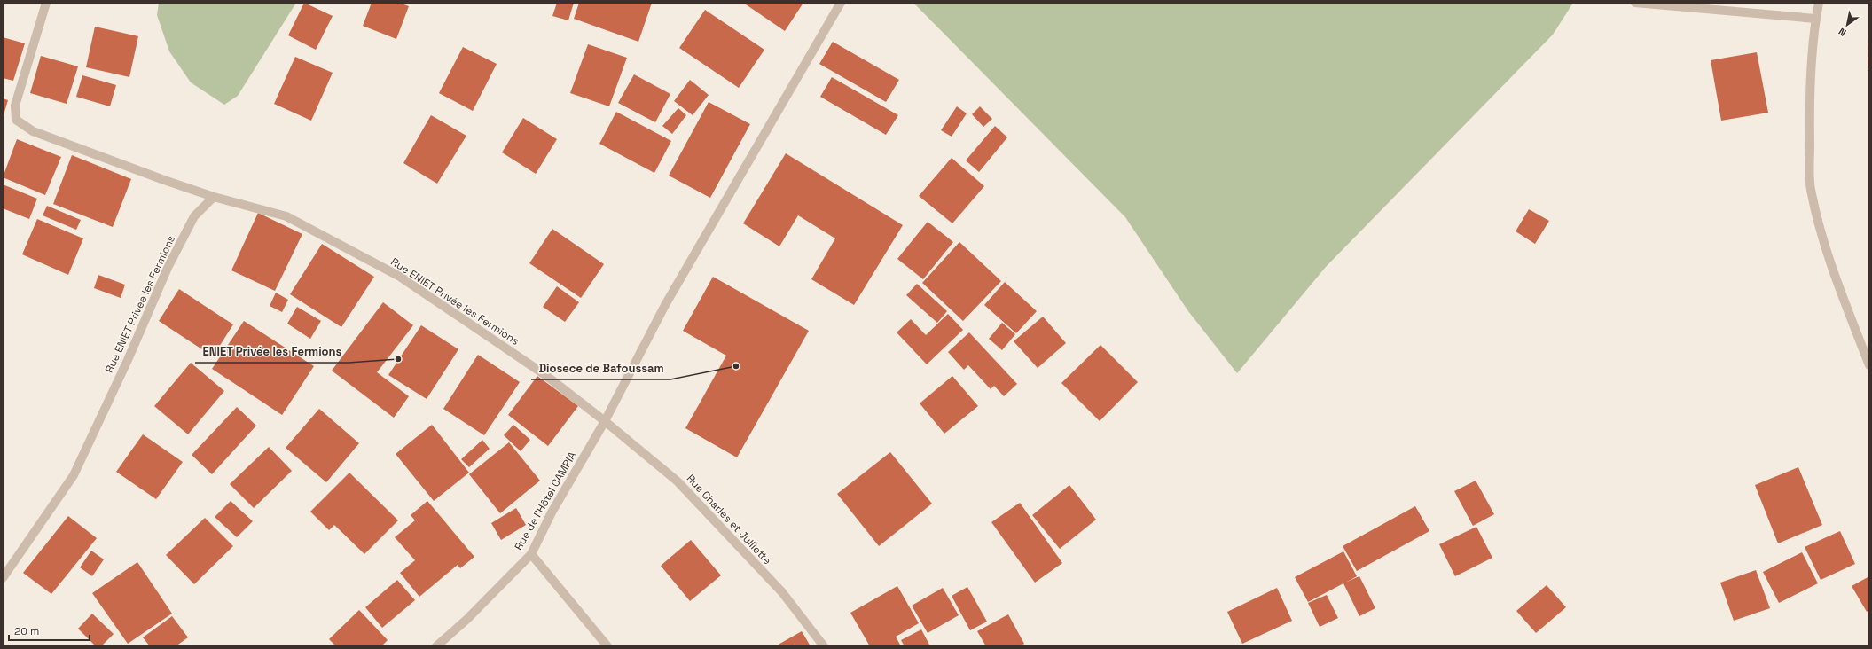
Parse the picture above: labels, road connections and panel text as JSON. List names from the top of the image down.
{
  "streets": {
    "street": ["Rue ENIET Privée les Fermions", "Rue de l'Hôtel CAMPIA", "Rue Charles et Julliette"]
  },
  "crossings": [
    ["Rue ENIET Privée les Fermions", "Rue de l'Hôtel CAMPIA"],
    ["Rue ENIET Privée les Fermions", "Rue Charles et Julliette"],
    ["Rue de l'Hôtel CAMPIA", "Rue Charles et Julliette"]
  ],
  "places": ["ENIET Privée les Fermions", "Diosece de Bafoussam"],
  "scale_bar": "20 m",
  "north": "bottom left"
}
